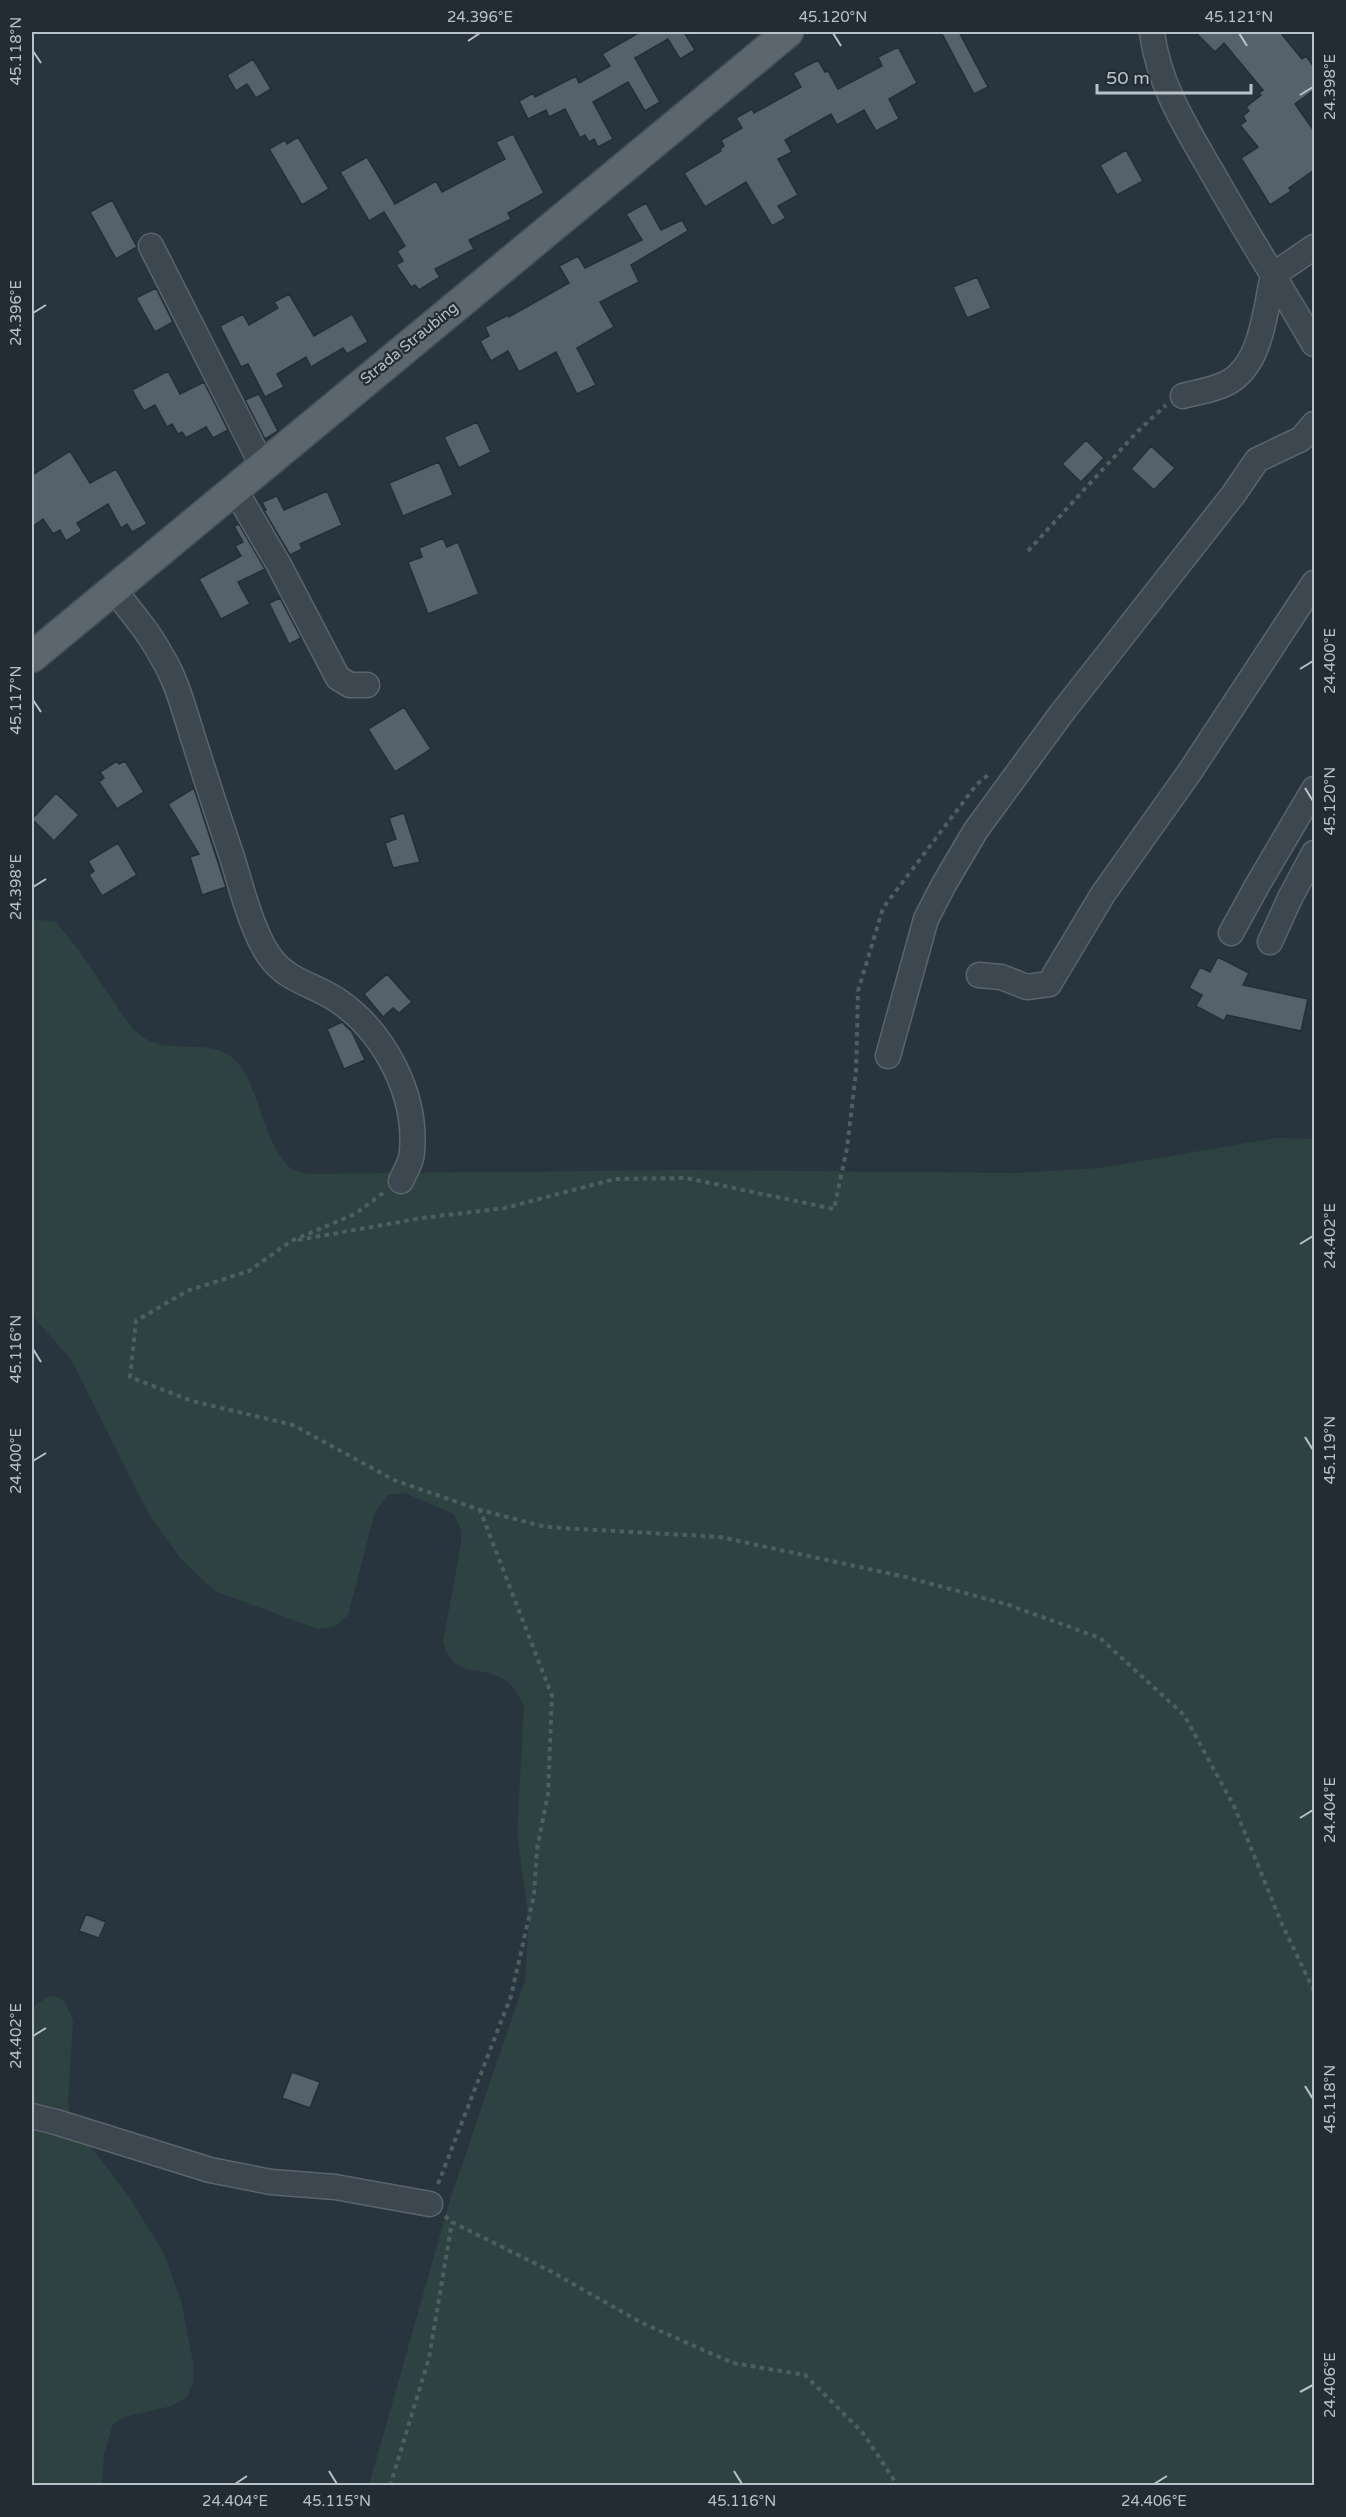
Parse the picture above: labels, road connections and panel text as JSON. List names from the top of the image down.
{
  "streets": {
    "main road": ["Strada Straubing"]
  },
  "scale_bar": "50 m",
  "coordinates": [
    "24.396°E",
    "45.120°N",
    "45.121°N",
    "45.118°N",
    "24.398°E",
    "24.400°E",
    "45.117°N",
    "24.402°E",
    "45.116°N",
    "45.119°N",
    "24.404°E",
    "24.406°E",
    "45.115°N"
  ]
}
